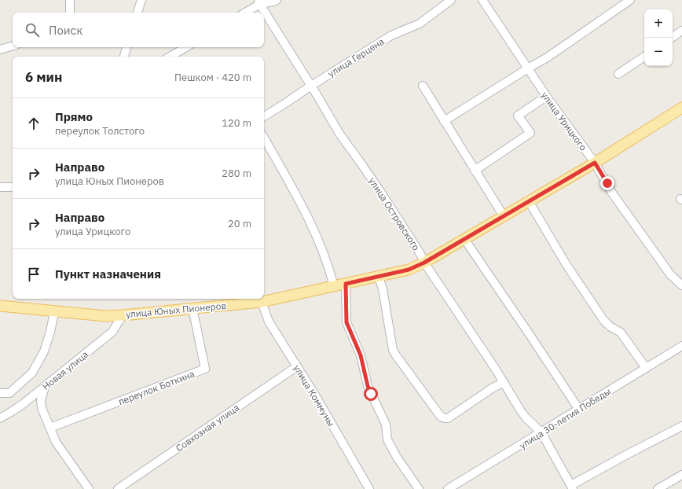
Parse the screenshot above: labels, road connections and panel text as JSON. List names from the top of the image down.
{
  "streets": {
    "main road": ["улица Юных Пионеров"],
    "street": [
      "улица Герцена",
      "улица Урицкого",
      "улица Островского",
      "Новая улица",
      "переулок Боткина",
      "улица Коммуны",
      "улица 30-летия Победы",
      "Совхозная улица"
    ]
  },
  "crossings": [
    ["улица Герцена", "улица Островского"],
    ["улица Урицкого", "улица Юных Пионеров"],
    ["улица Островского", "улица Юных Пионеров"],
    ["улица Островского", "улица 30-летия Победы"],
    ["улица Юных Пионеров", "Новая улица"],
    ["улица Юных Пионеров", "переулок Боткина"],
    ["улица Юных Пионеров", "улица Коммуны"],
    ["улица Коммуны", "Совхозная улица"]
  ],
  "page": {
    "map_buttons": ["+", "−"],
    "search": "Поиск",
    "heading": ["6 мин", "Пешком · 420 m"],
    "list": [
      ["Прямо", "переулок Толстого", "120 m"],
      ["Направо", "улица Юных Пионеров", "280 m"],
      ["Направо", "улица Урицкого", "20 m"],
      "Пункт назначения"
    ]
  }
}
